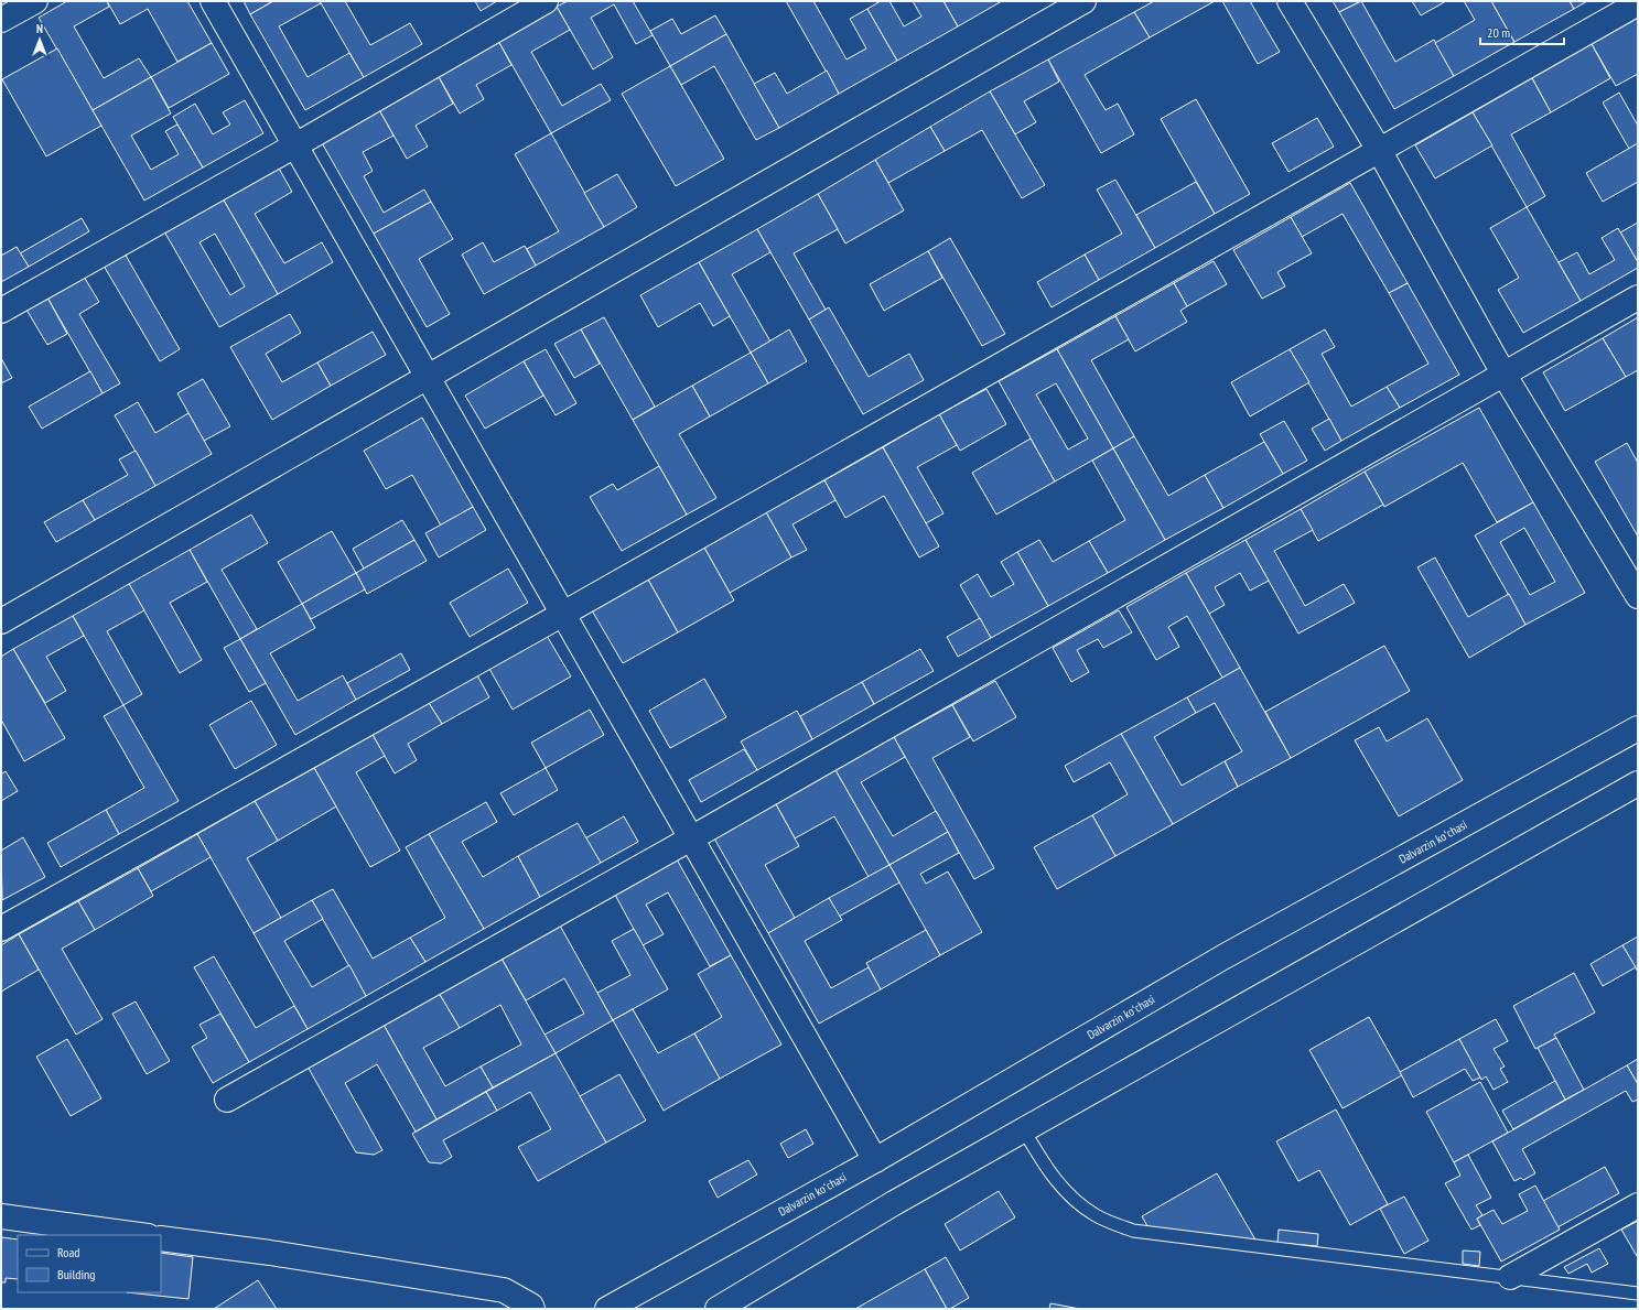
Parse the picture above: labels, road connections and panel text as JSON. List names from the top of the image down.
{
  "streets": {
    "street": ["Dalvarzin koʻchasi"]
  },
  "legend": ["Road", "Building"],
  "scale_bar": "20 m",
  "north": "top"
}
